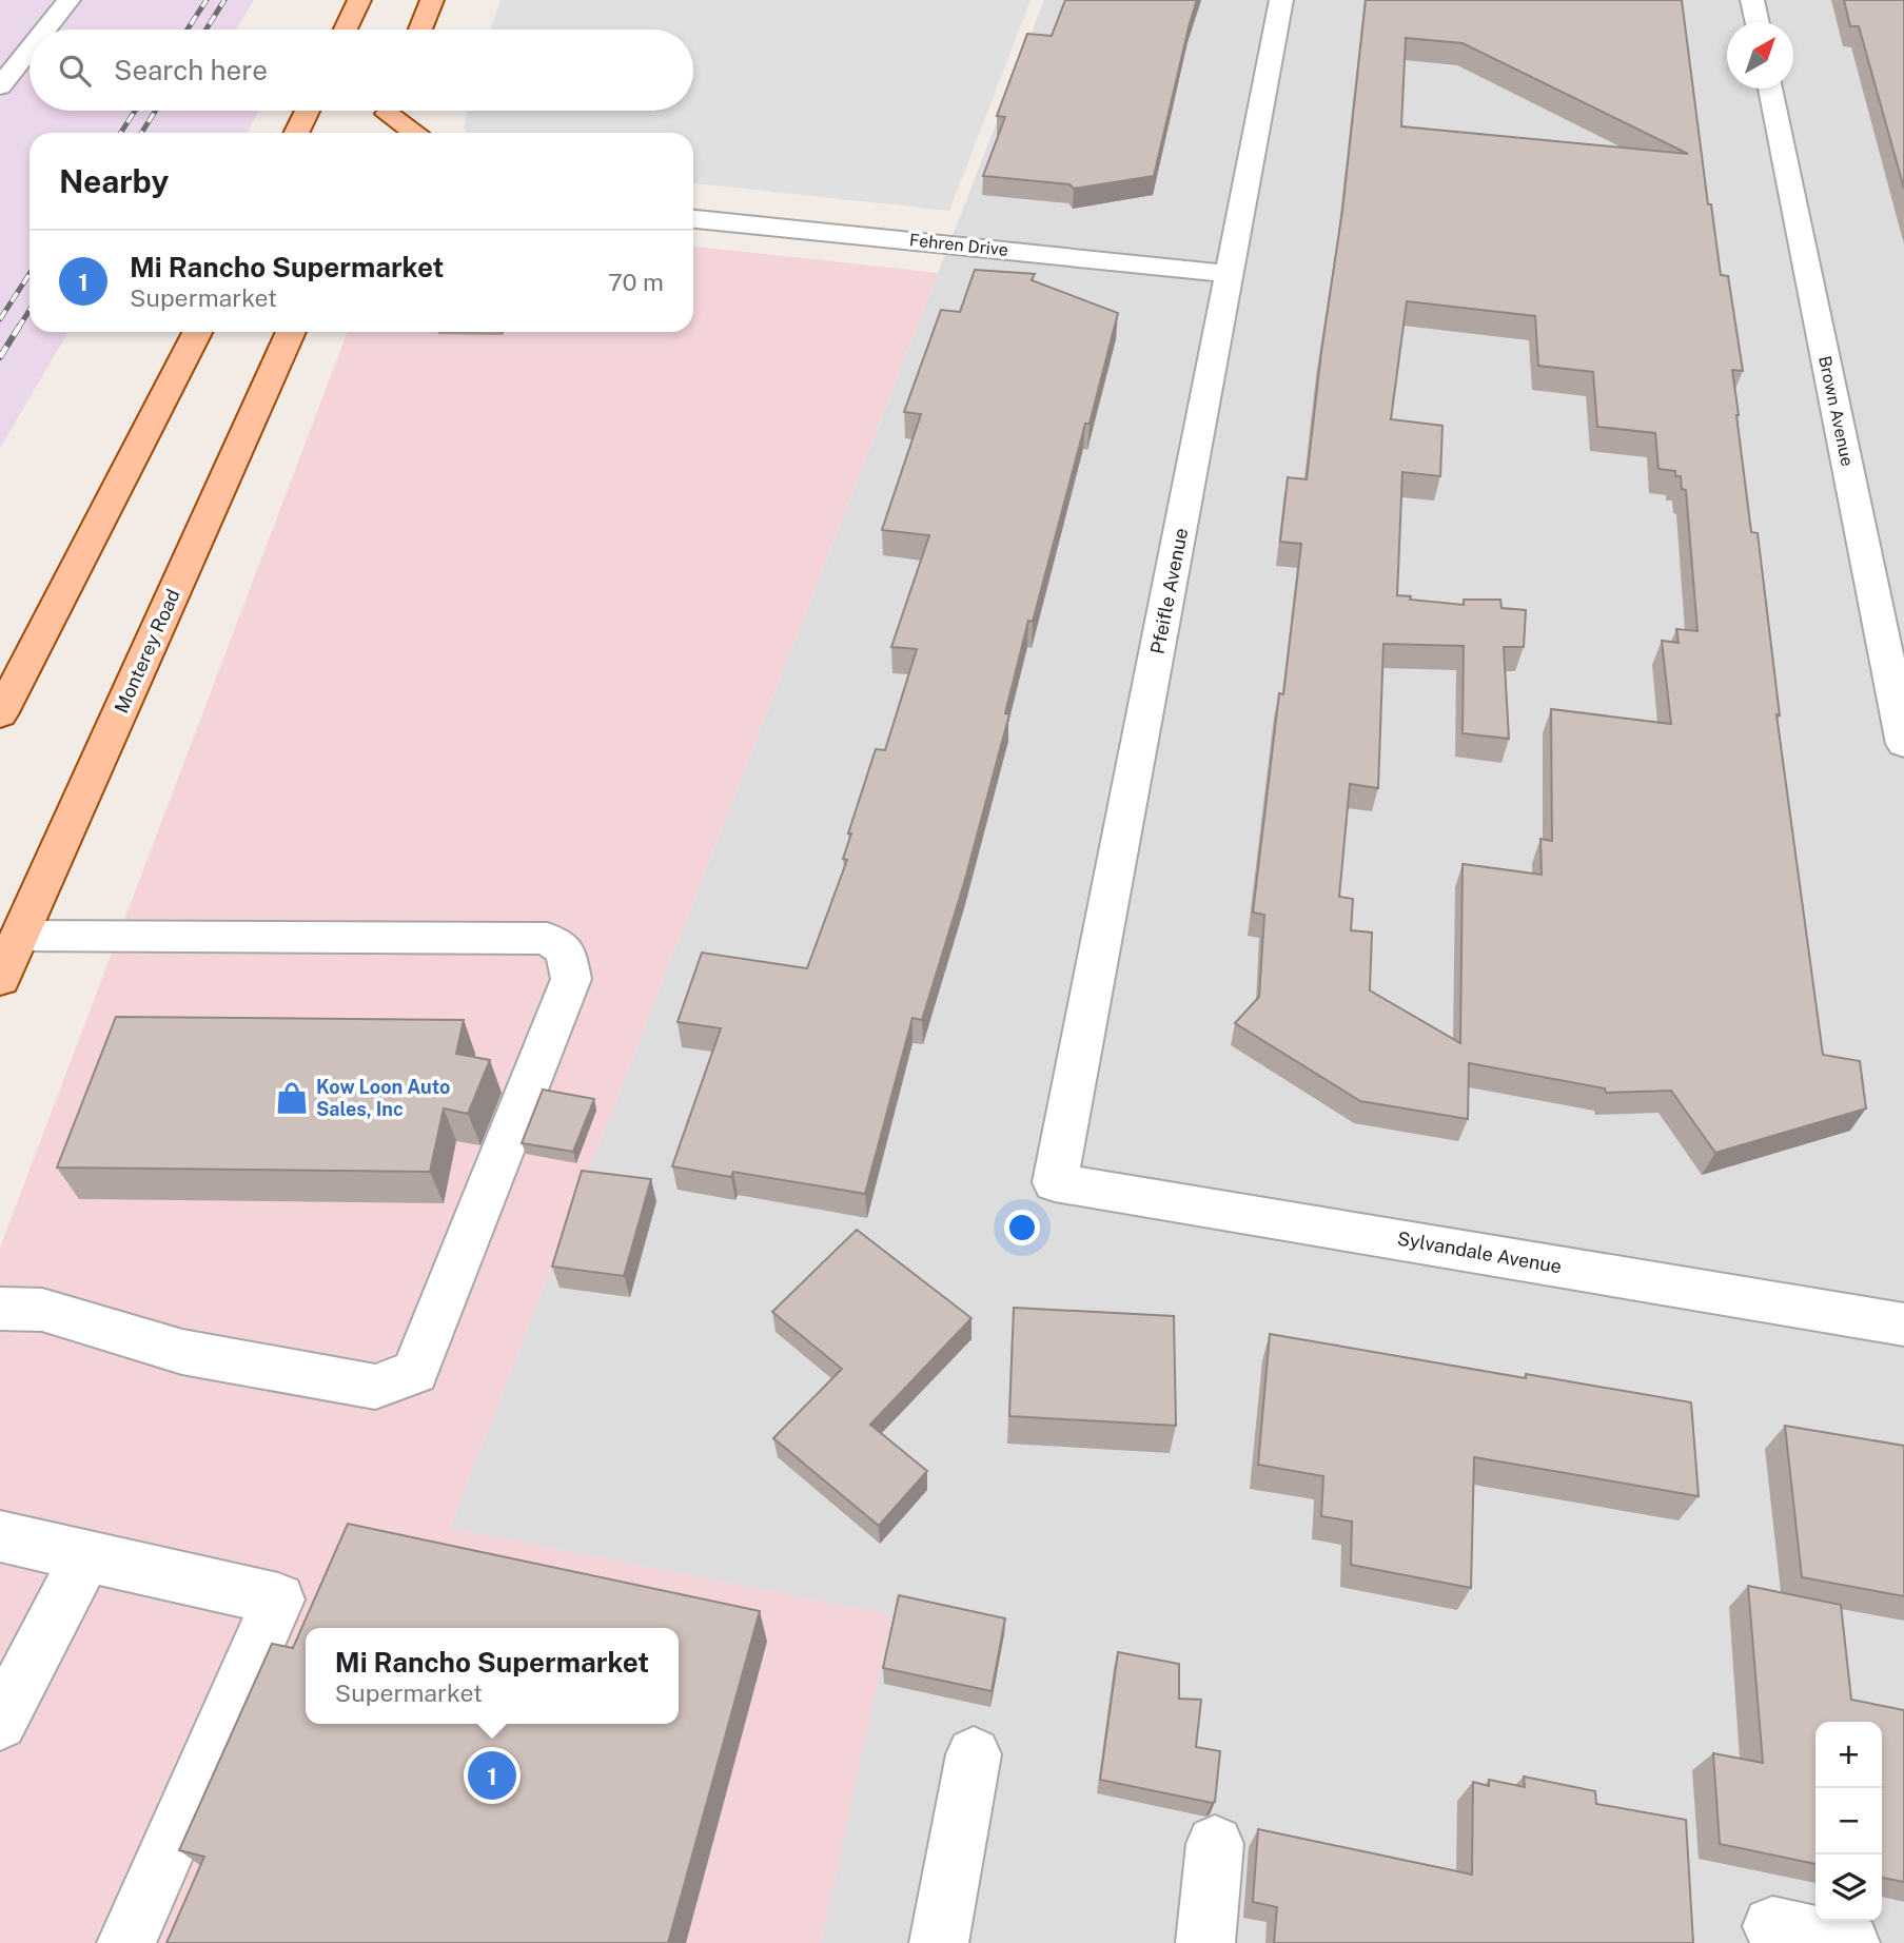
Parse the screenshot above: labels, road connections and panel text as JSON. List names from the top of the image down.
{
  "streets": {
    "main road": ["Monterey Road"],
    "street": [
      "Fehren Drive",
      "Brown Avenue",
      "Pfeifle Avenue",
      "Sylvandale Avenue"
    ]
  },
  "crossings": [
    ["Fehren Drive", "Pfeifle Avenue"],
    ["Pfeifle Avenue", "Sylvandale Avenue"]
  ],
  "places": {
    "shop": ["Kow Loon Auto Sales, Inc"]
  },
  "north": "top right",
  "page": {
    "search": "Search here",
    "heading": "Nearby",
    "list": [
      {
        "mark": "1",
        "name": "Mi Rancho Supermarket",
        "note": "Supermarket",
        "value": "70 m"
      }
    ],
    "popup": ["Mi Rancho Supermarket", "Supermarket"],
    "map_buttons": ["+", "−"],
    "pins": "1"
  }
}
